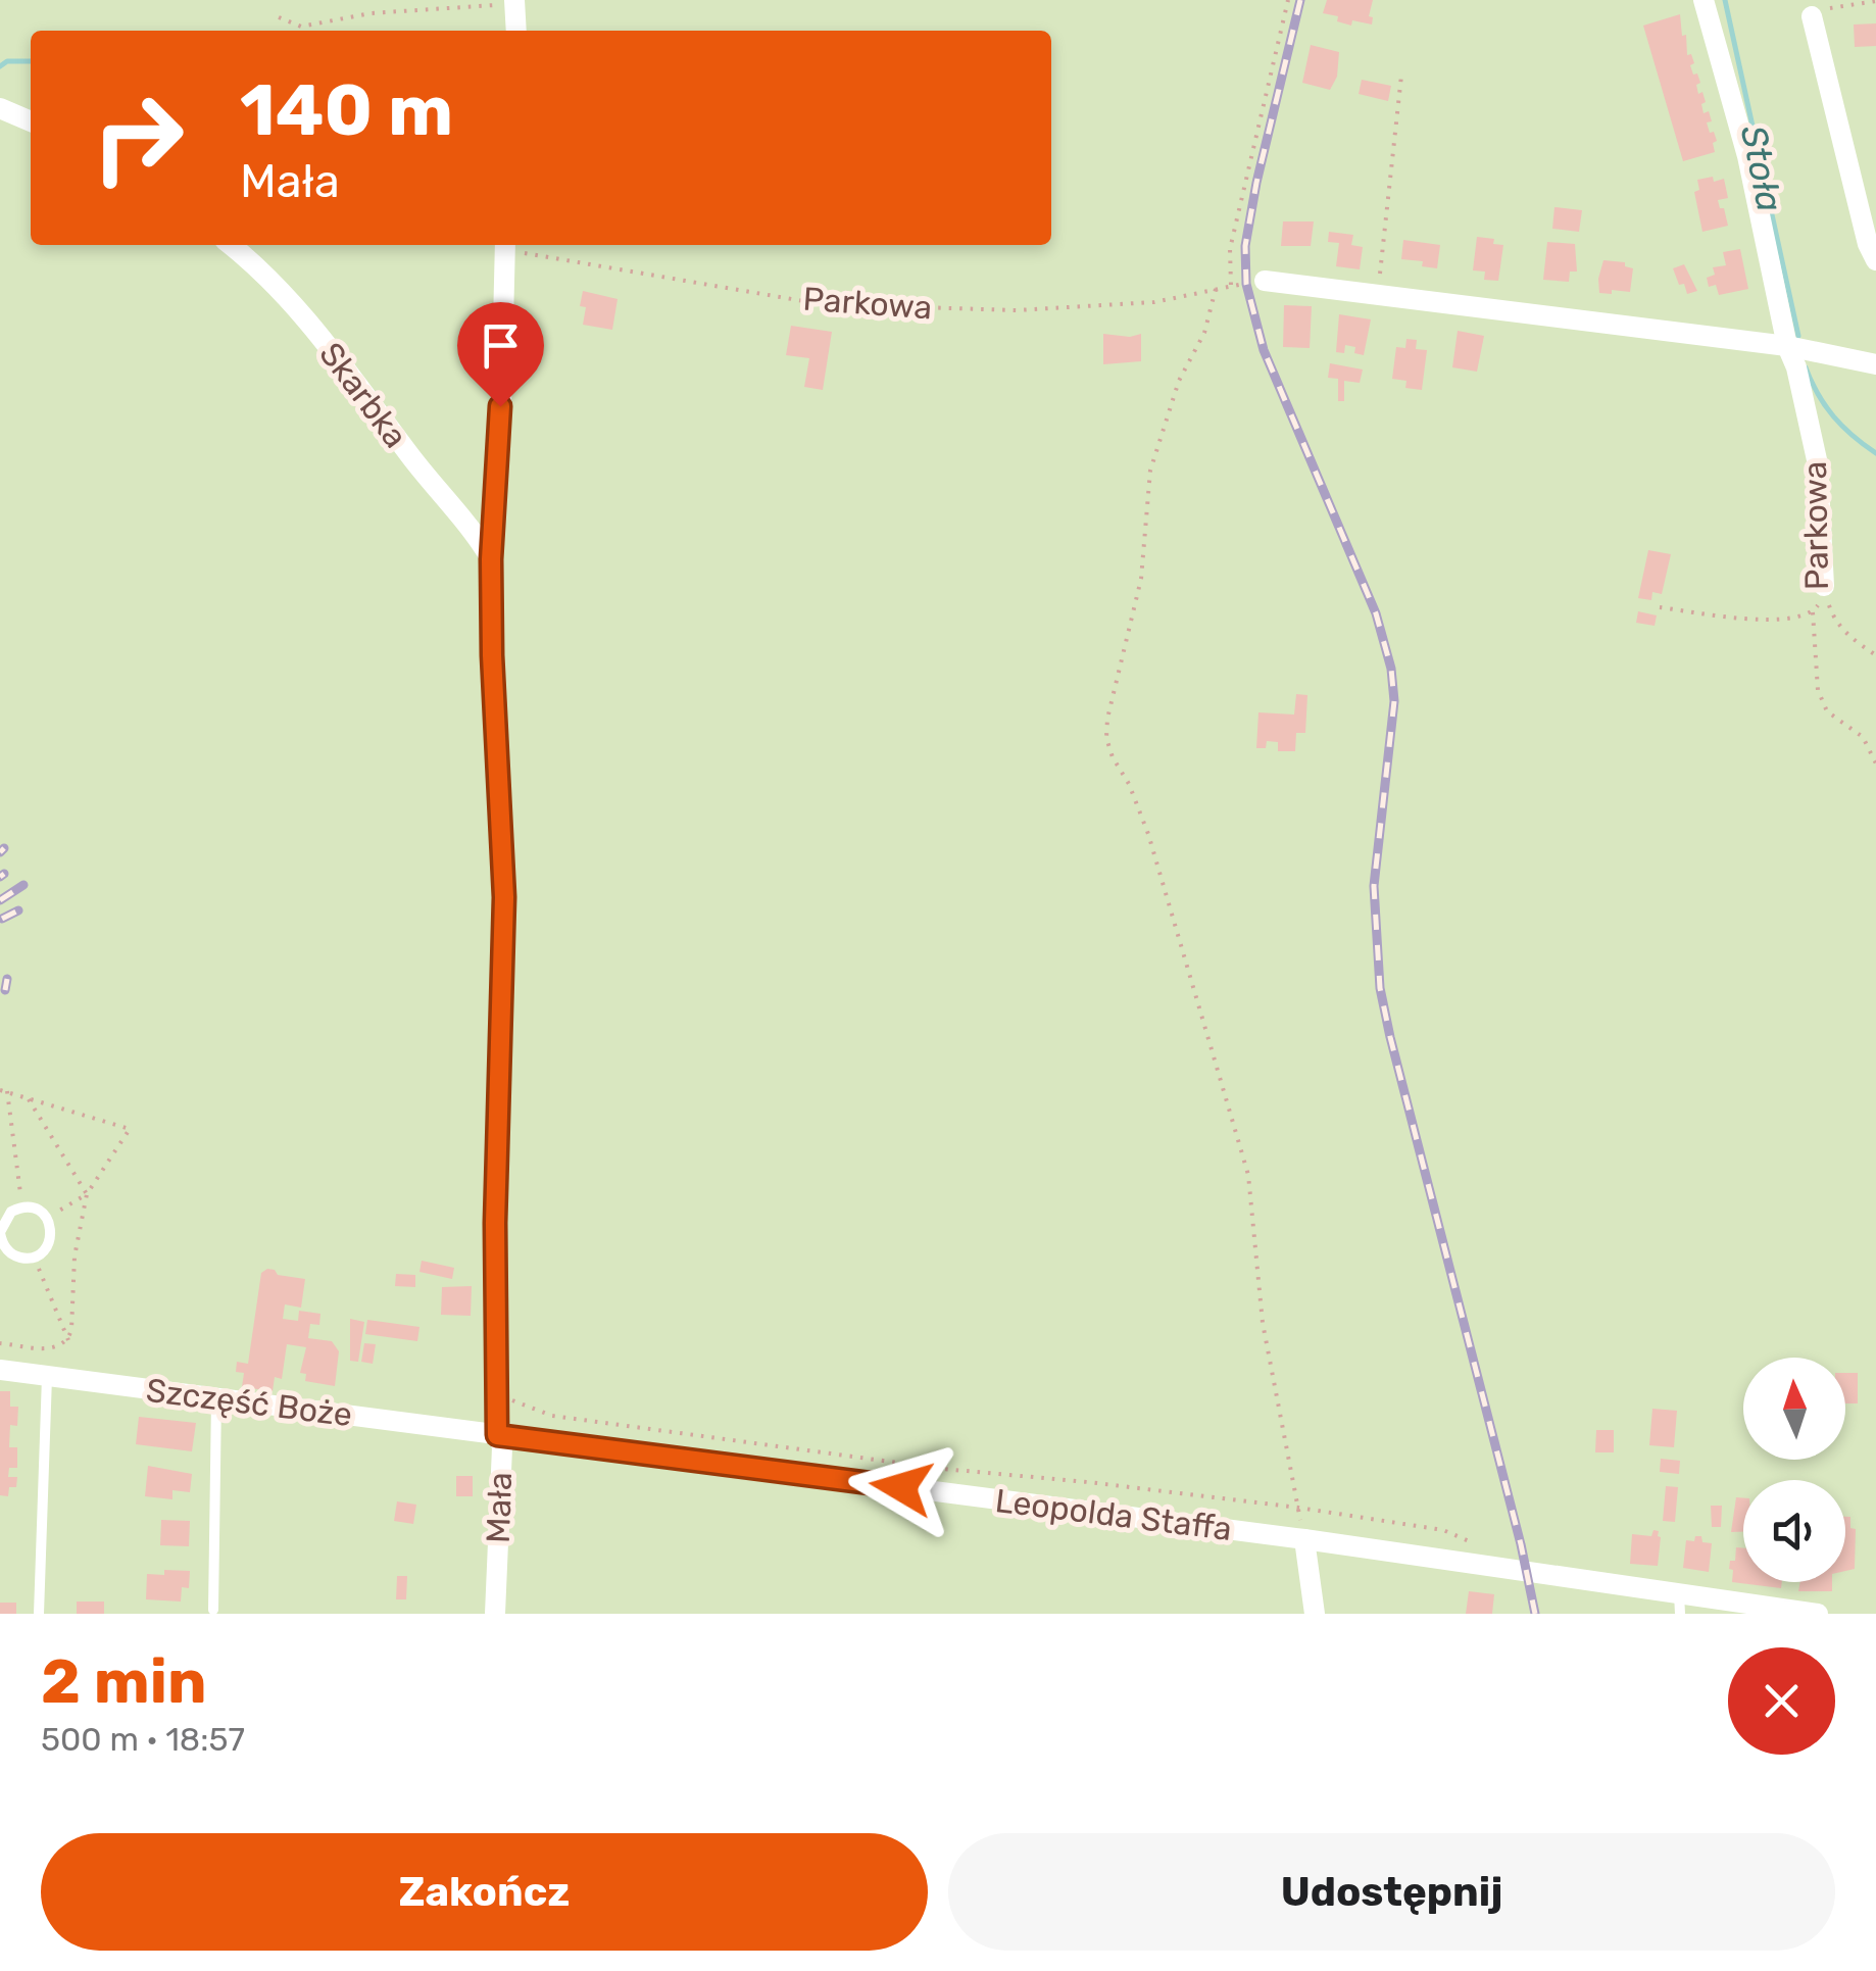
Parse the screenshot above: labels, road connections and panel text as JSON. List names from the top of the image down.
{
  "streets": {
    "street": [
      "Parkowa",
      "Skarbka",
      "Szczęść Boże",
      "Mała",
      "Leopolda Staffa"
    ]
  },
  "crossings": [
    ["Parkowa", "Mała"],
    ["Skarbka", "Mała"],
    ["Szczęść Boże", "Mała"],
    ["Szczęść Boże", "Leopolda Staffa"],
    ["Mała", "Leopolda Staffa"]
  ],
  "water": ["Stoła"],
  "north": "top",
  "page": {
    "turn": ["140 m", "Mała"],
    "heading": ["2 min", "500 m · 18:57"],
    "buttons": ["Zakończ", "Udostępnij"]
  }
}
